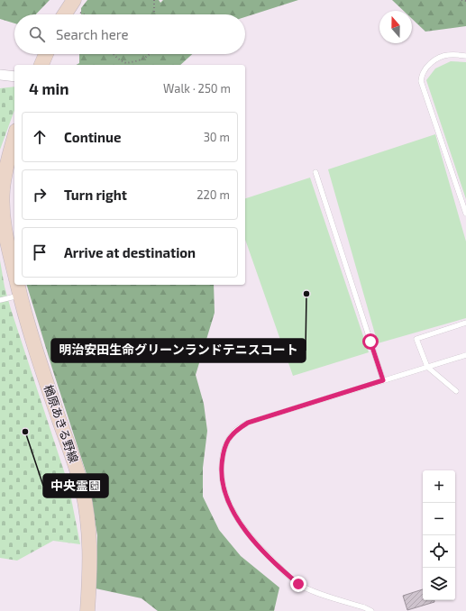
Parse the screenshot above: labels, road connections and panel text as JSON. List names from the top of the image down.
{
  "streets": {
    "main road": ["楢原あきる野線"]
  },
  "places": ["明治安田生命グリーンランドテニスコート", "中央霊園"],
  "north": "top",
  "page": {
    "search": "Search here",
    "heading": ["4 min", "Walk · 250 m"],
    "list": [
      ["Continue", "30 m"],
      ["Turn right", "220 m"],
      "Arrive at destination"
    ],
    "map_buttons": ["+", "−"]
  }
}
